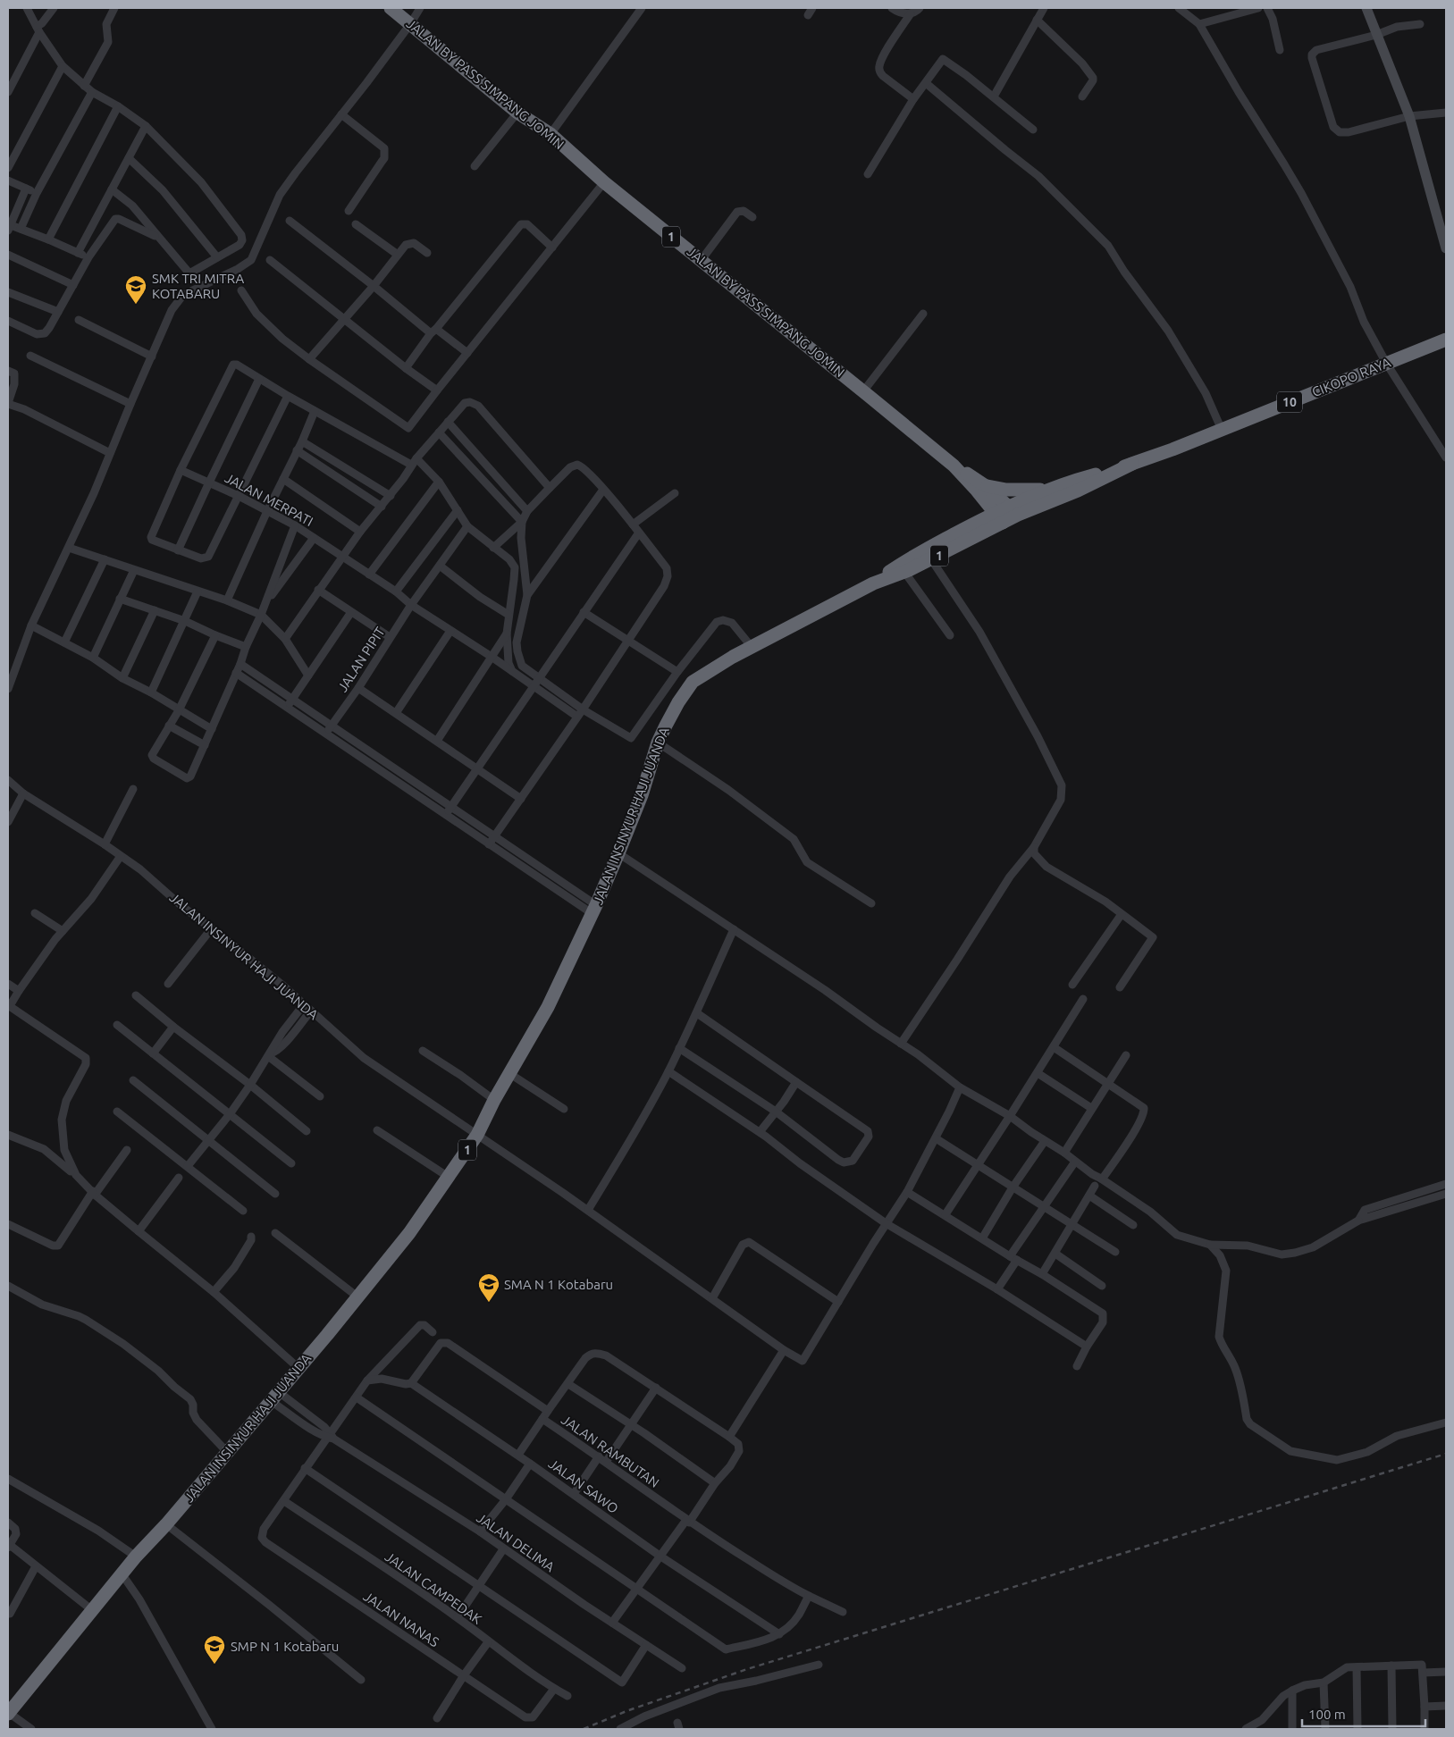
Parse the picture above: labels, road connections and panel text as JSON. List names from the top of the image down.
{
  "streets": {
    "highway": [
      "JALAN BY PASS SIMPANG JOMIN",
      "1",
      "CIKOPO RAYA",
      "10",
      "JALAN INSINYUR HAJI JUANDA"
    ],
    "street": [
      "JALAN MERPATI",
      "JALAN PIPIT",
      "JALAN RAMBUTAN",
      "JALAN SAWO",
      "JALAN DELIMA",
      "JALAN CAMPEDAK",
      "JALAN NANAS"
    ]
  },
  "crossings": [
    ["JALAN BY PASS SIMPANG JOMIN", "1"],
    ["JALAN BY PASS SIMPANG JOMIN", "CIKOPO RAYA"],
    ["JALAN BY PASS SIMPANG JOMIN", "JALAN INSINYUR HAJI JUANDA"],
    ["1", "CIKOPO RAYA"],
    ["1", "JALAN INSINYUR HAJI JUANDA"],
    ["JALAN MERPATI", "JALAN PIPIT"],
    ["JALAN INSINYUR HAJI JUANDA", "JALAN DELIMA"],
    ["JALAN RAMBUTAN", "JALAN SAWO"],
    ["JALAN CAMPEDAK", "JALAN NANAS"]
  ],
  "places": {
    "school or university": ["SMK TRI MITRA KOTABARU", "SMA N 1 Kotabaru", "SMP N 1 Kotabaru"]
  },
  "scale_bar": "100 m"
}
